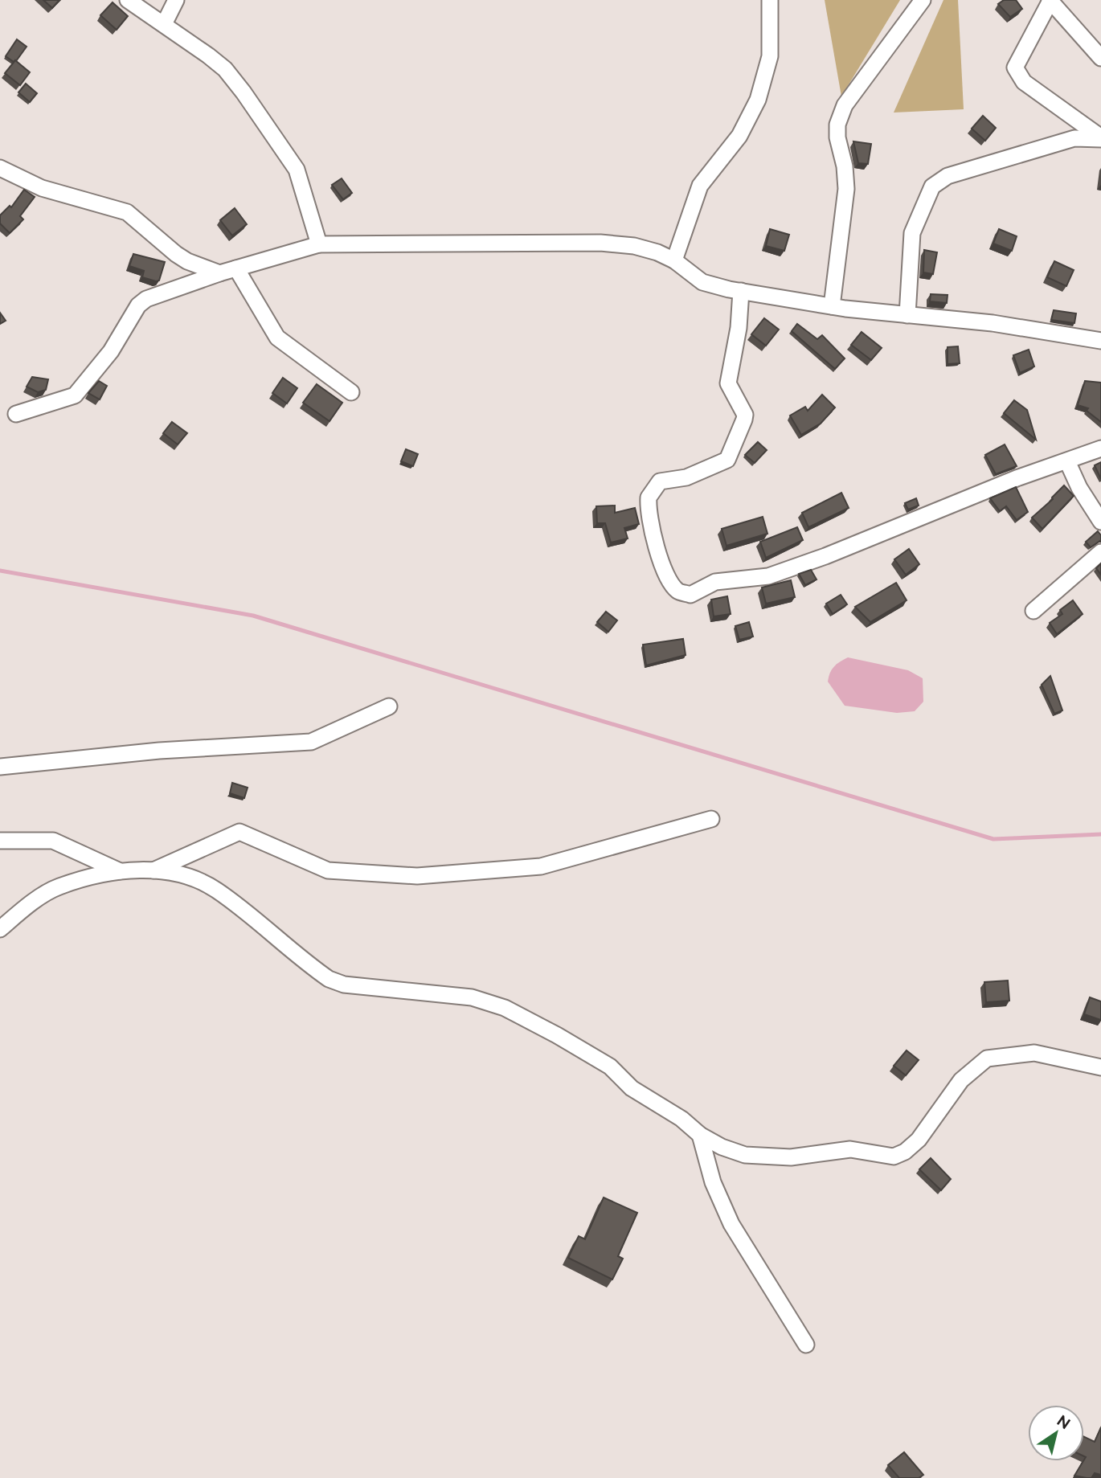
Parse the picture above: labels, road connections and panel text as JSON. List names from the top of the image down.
{
  "north": "top right"
}
